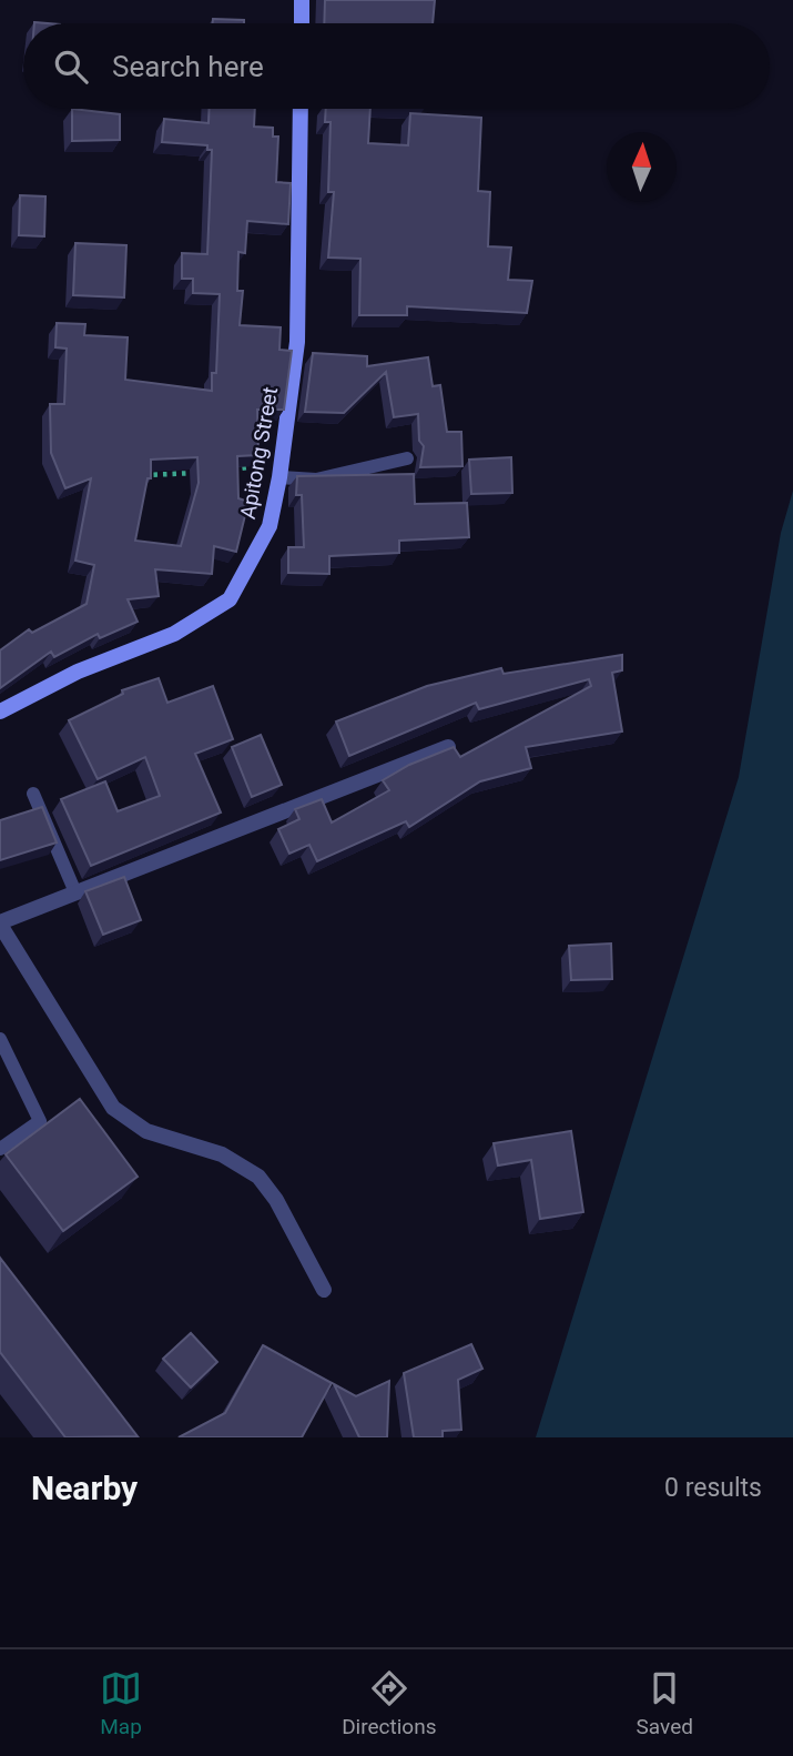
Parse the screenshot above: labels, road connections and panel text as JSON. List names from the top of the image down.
{
  "streets": {
    "street": ["Apitong Street"]
  },
  "north": "top",
  "page": {
    "search": "Search here",
    "heading": ["Nearby", "0 results"],
    "nav": ["Map", "Directions", "Saved"]
  }
}
